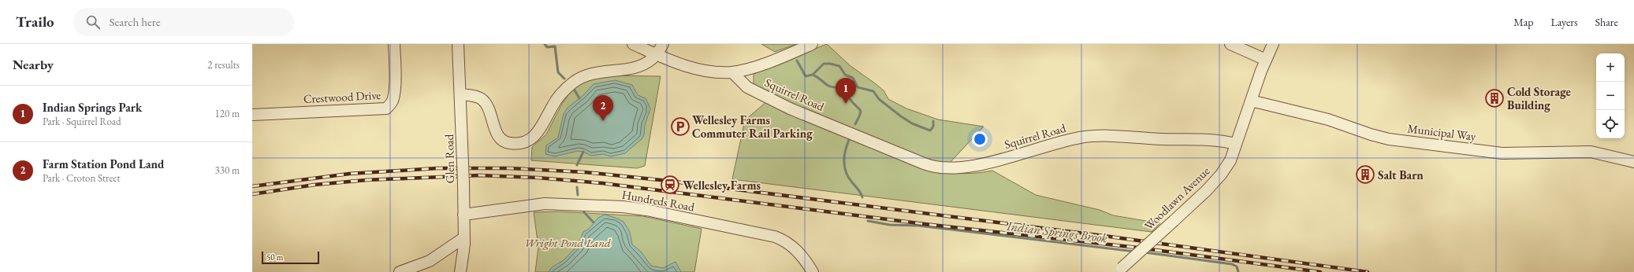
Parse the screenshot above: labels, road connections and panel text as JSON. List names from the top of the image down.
{
  "streets": {
    "street": [
      "Squirrel Road",
      "Crestwood Drive",
      "Municipal Way",
      "Glen Road",
      "Woodlawn Avenue",
      "Hundreds Road"
    ]
  },
  "crossings": [
    ["Squirrel Road", "Woodlawn Avenue"],
    ["Municipal Way", "Woodlawn Avenue"],
    ["Glen Road", "Hundreds Road"]
  ],
  "water": ["Indian Springs Brook"],
  "parks": ["Wright Pond Land"],
  "places": {
    "building": ["Cold Storage Building", "Salt Barn"],
    "parking": ["Wellesley Farms Commuter Rail Parking"],
    "station": ["Wellesley Farms"]
  },
  "scale_bar": "50 m",
  "page": {
    "header": "Trailo",
    "search": "Search here",
    "nav": ["Map", "Layers", "Share"],
    "heading": ["Nearby", "2 results"],
    "map_buttons": ["+", "−"],
    "pins": ["1", "2"],
    "list": [
      {
        "mark": "1",
        "name": "Indian Springs Park",
        "note": "Park · Squirrel Road",
        "value": "120 m"
      },
      {
        "mark": "2",
        "name": "Farm Station Pond Land",
        "note": "Park · Croton Street",
        "value": "330 m"
      }
    ],
    "scale": "50 m"
  }
}
